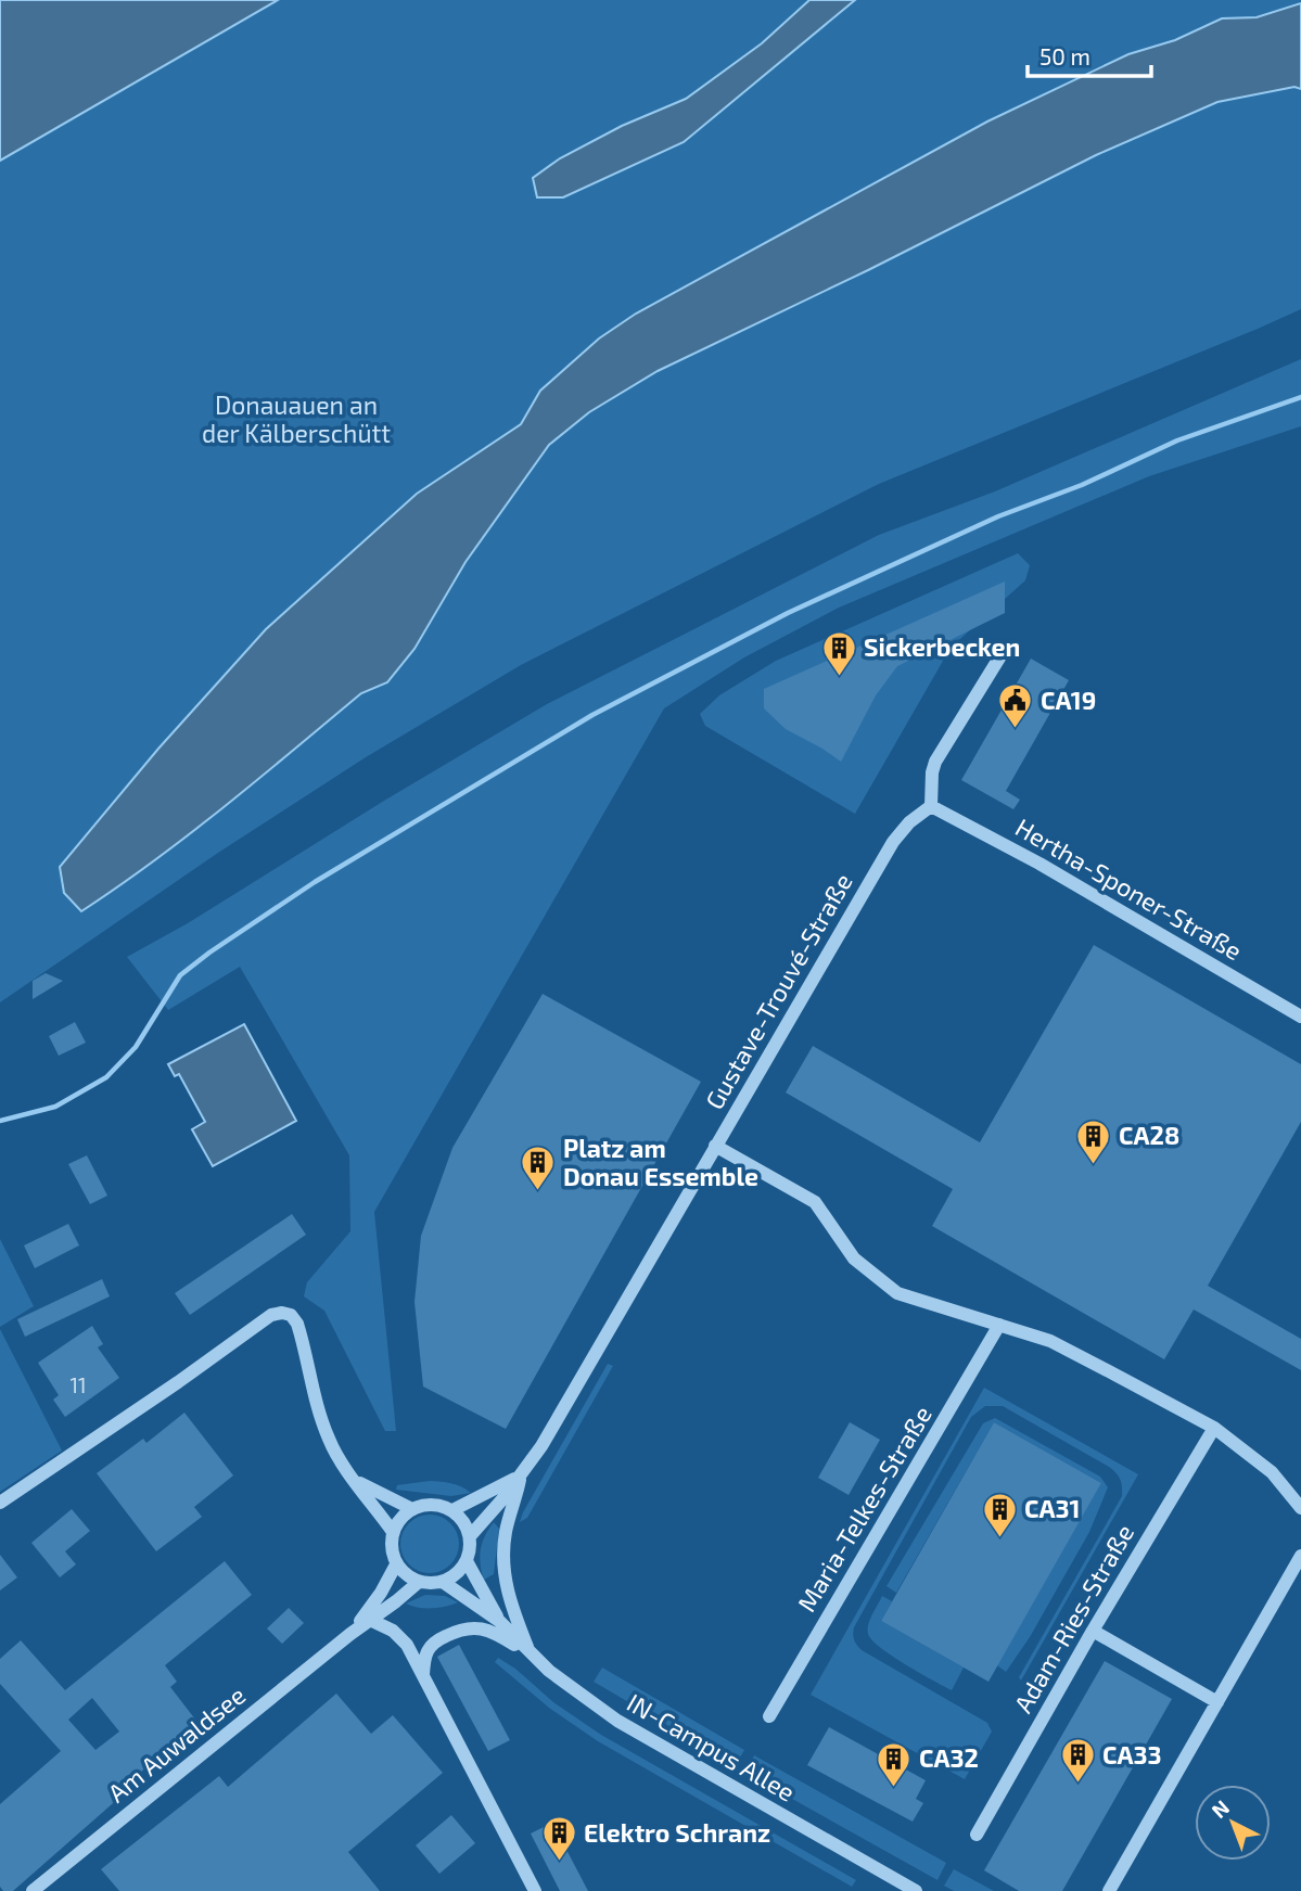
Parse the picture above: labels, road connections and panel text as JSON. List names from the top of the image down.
{
  "streets": {
    "street": [
      "Hertha-Sponer-Straße",
      "Gustave-Trouvé-Straße",
      "Maria-Telkes-Straße",
      "Adam-Ries-Straße",
      "Am Auwaldsee",
      "IN-Campus Allee"
    ]
  },
  "crossings": [
    ["Hertha-Sponer-Straße", "Gustave-Trouvé-Straße"],
    ["Gustave-Trouvé-Straße", "Am Auwaldsee"],
    ["Gustave-Trouvé-Straße", "IN-Campus Allee"],
    ["Am Auwaldsee", "IN-Campus Allee"]
  ],
  "parks": ["Donauauen an der Kälberschütt"],
  "places": {
    "building": [
      "Sickerbecken",
      "CA28",
      "Platz am Donau Essemble",
      "CA31",
      "CA33",
      "CA32",
      "Elektro Schranz"
    ],
    "public building": ["CA19"]
  },
  "house_numbers": ["11"],
  "scale_bar": "50 m",
  "north": "top left"
}
